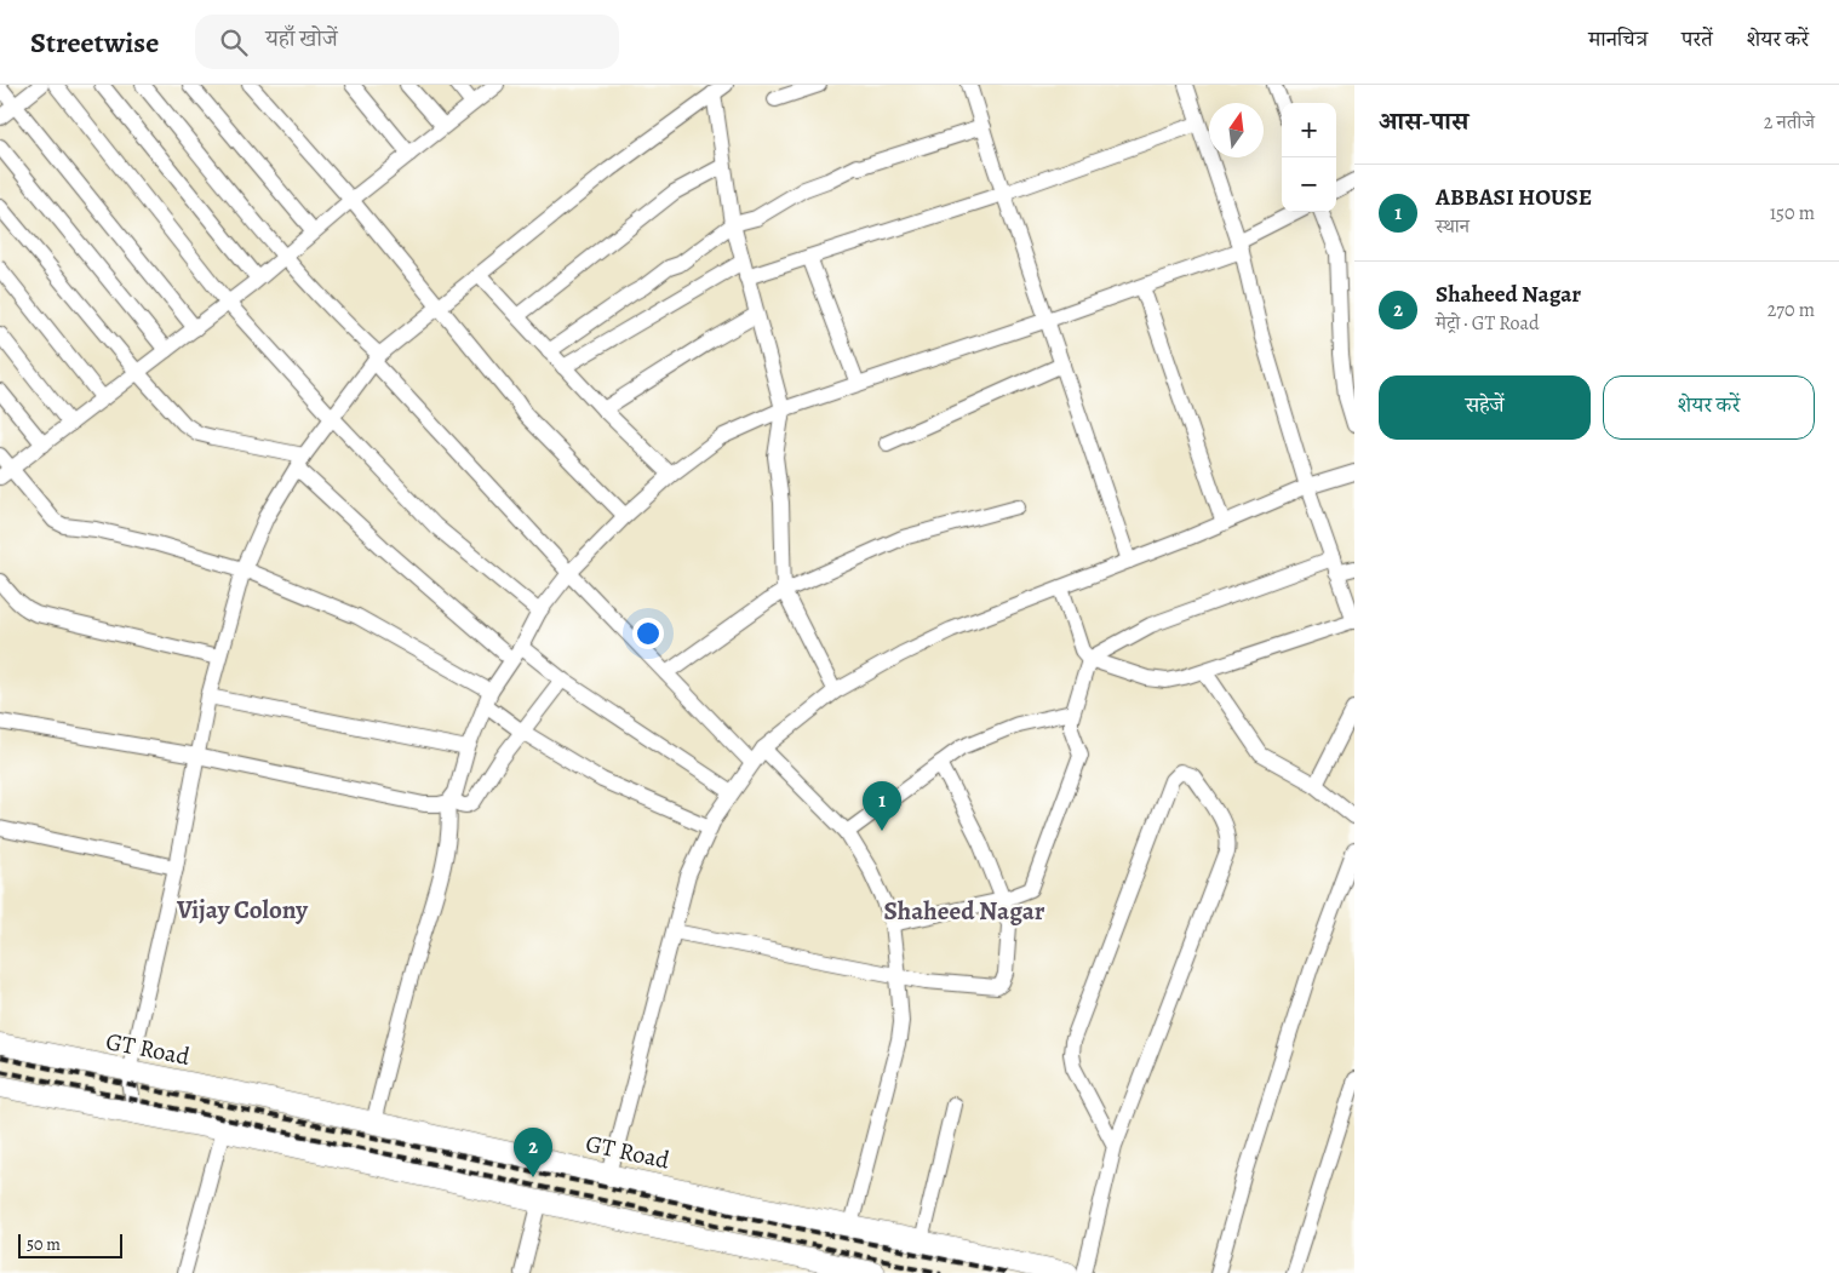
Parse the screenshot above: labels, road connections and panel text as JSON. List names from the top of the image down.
{
  "streets": {
    "highway": ["GT Road"]
  },
  "districts": ["Vijay Colony", "Shaheed Nagar"],
  "scale_bar": "50 m",
  "north": "top",
  "page": {
    "header": "Streetwise",
    "search": "यहाँ खोजें",
    "nav": ["मानचित्र", "परतें", "शेयर करें"],
    "heading": ["आस-पास", "2 नतीजे"],
    "map_buttons": ["+", "−"],
    "list": [
      {
        "mark": "1",
        "name": "ABBASI HOUSE",
        "note": "स्थान",
        "value": "150 m"
      },
      {
        "mark": "2",
        "name": "Shaheed Nagar",
        "note": "मेट्रो · GT Road",
        "value": "270 m"
      }
    ],
    "buttons": ["सहेजें", "शेयर करें"],
    "pins": ["1", "2"],
    "scale": "50 m"
  }
}
